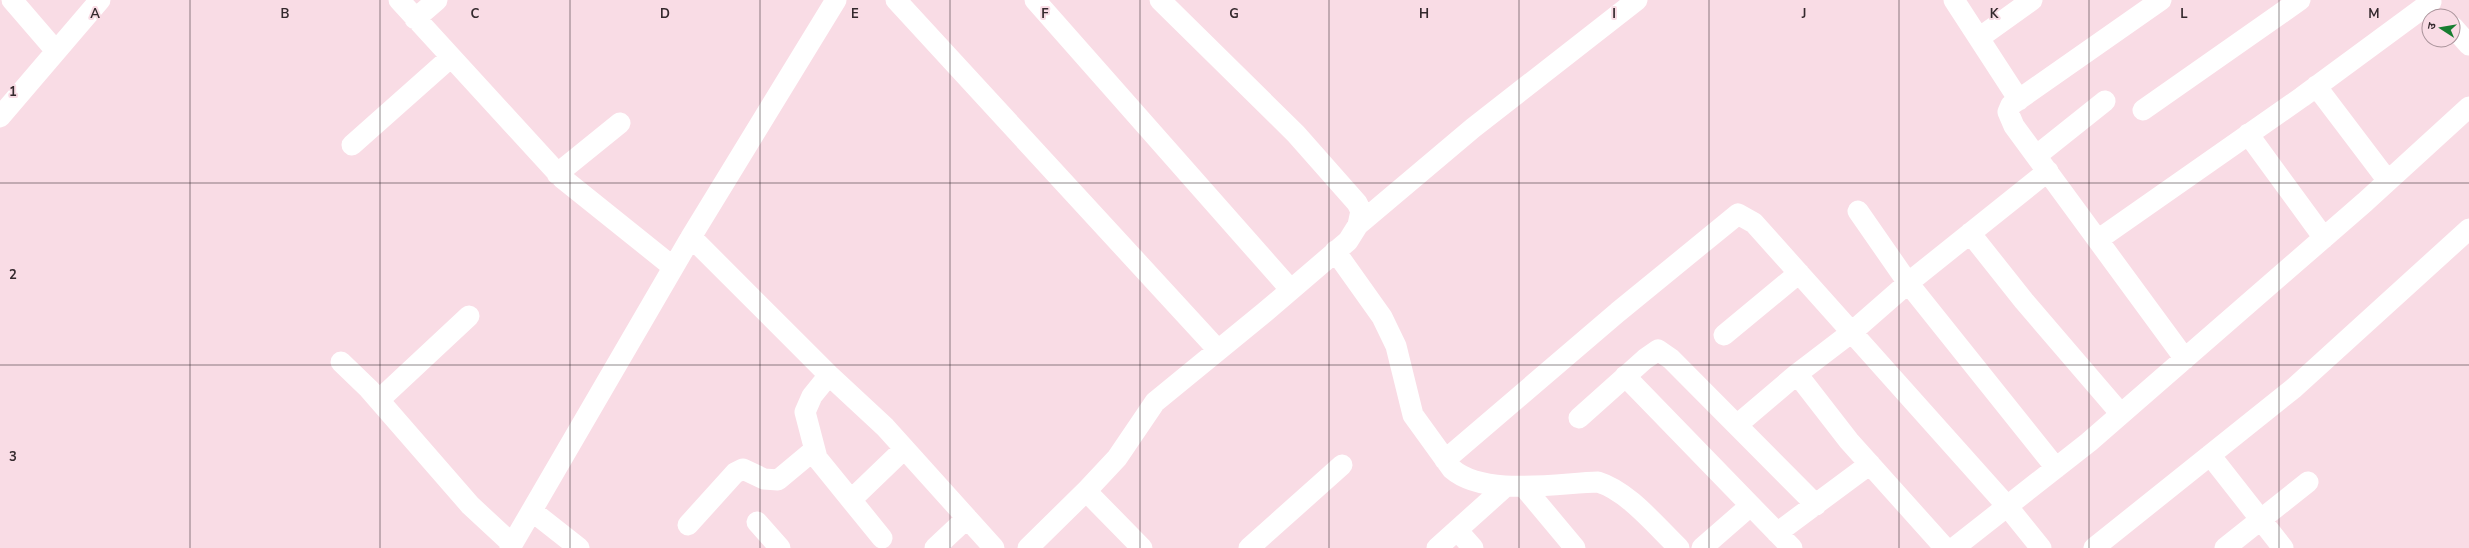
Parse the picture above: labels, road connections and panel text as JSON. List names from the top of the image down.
{
  "north": "left",
  "grid": {
    "columns": [
      "A",
      "B",
      "C",
      "D",
      "E",
      "F",
      "G",
      "H",
      "I",
      "J",
      "K",
      "L",
      "M"
    ],
    "rows": ["1", "2", "3"]
  }
}
